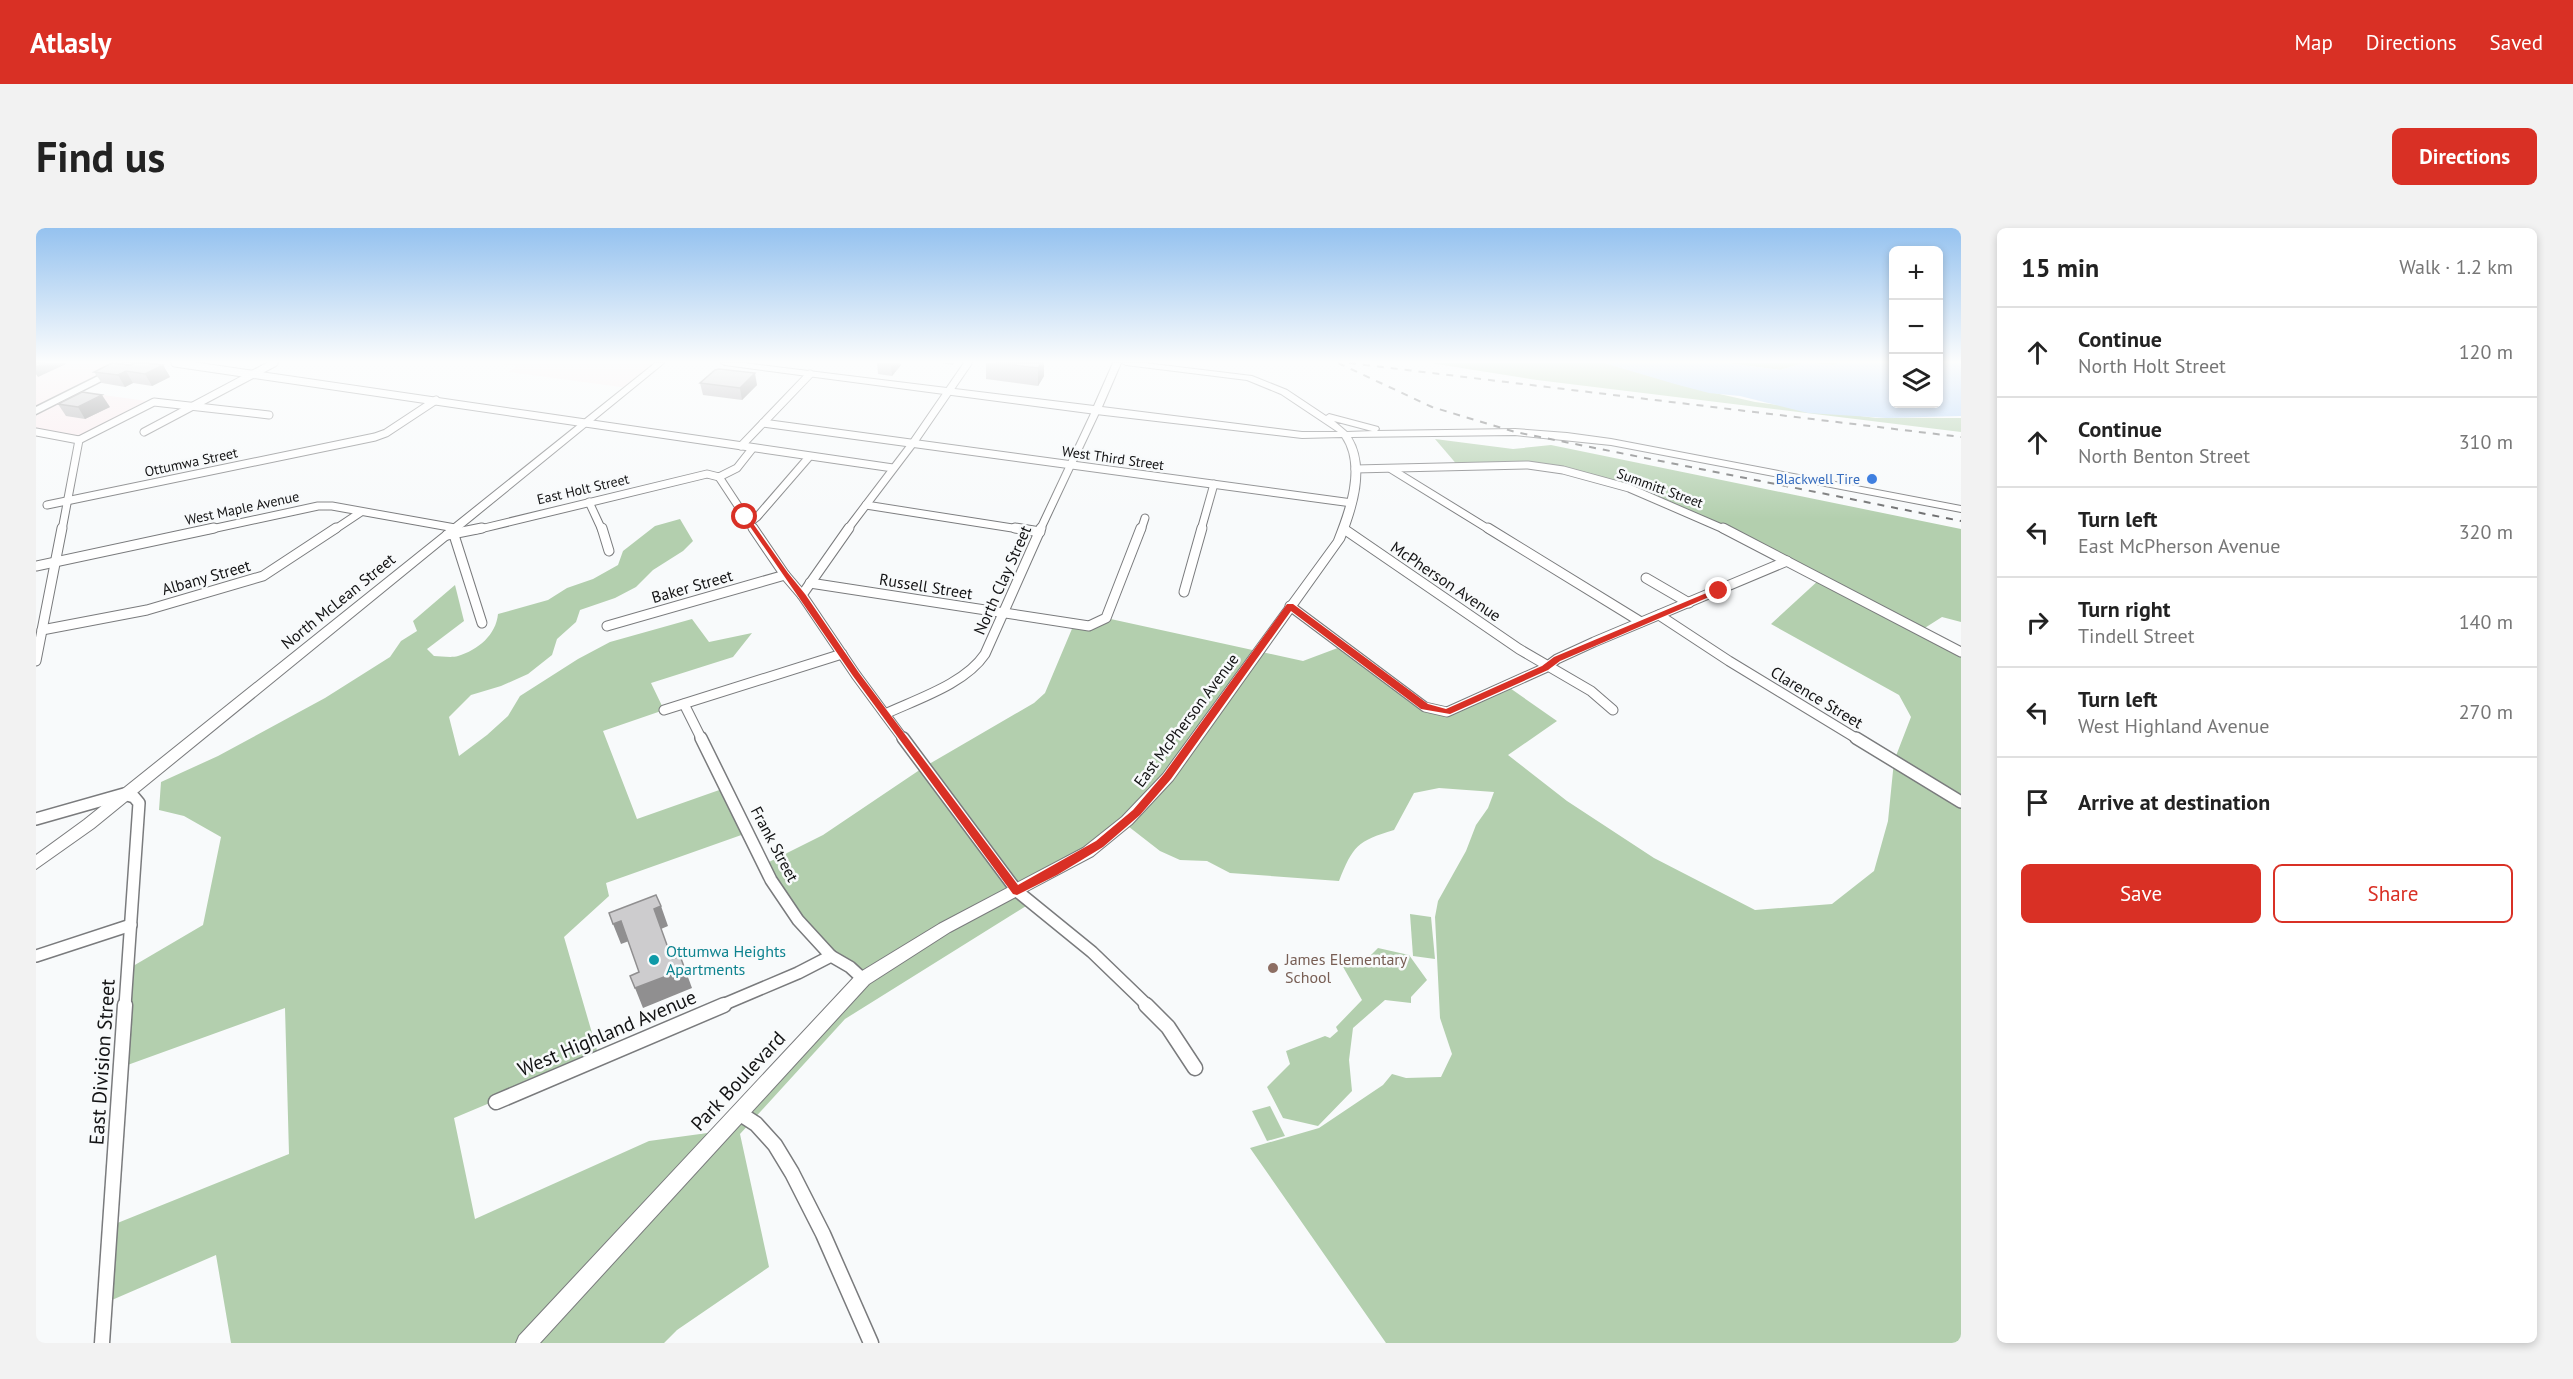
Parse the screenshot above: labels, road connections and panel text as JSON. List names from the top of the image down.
{
  "streets": {
    "main road": ["North McLean Street", "East McPherson Avenue", "Park Boulevard"],
    "street": [
      "West Third Street",
      "Ottumwa Street",
      "Summitt Street",
      "East Holt Street",
      "West Maple Avenue",
      "Albany Street",
      "North Clay Street",
      "McPherson Avenue",
      "Baker Street",
      "Russell Street",
      "Clarence Street",
      "Frank Street",
      "West Highland Avenue",
      "East Division Street"
    ]
  },
  "crossings": [
    ["West Third Street", "North Clay Street"],
    ["East Holt Street", "West Maple Avenue"],
    ["East Holt Street", "North McLean Street"],
    ["West Maple Avenue", "Albany Street"],
    ["West Maple Avenue", "North McLean Street"],
    ["North Clay Street", "Russell Street"],
    ["McPherson Avenue", "East McPherson Avenue"],
    ["North McLean Street", "East Division Street"],
    ["East McPherson Avenue", "Park Boulevard"],
    ["Frank Street", "West Highland Avenue"],
    ["Frank Street", "Park Boulevard"]
  ],
  "places": ["Blackwell Tire", "Ottumwa Heights Apartments", "James Elementary School"],
  "page": {
    "header": "Atlasly",
    "nav": ["Map", "Directions", "Saved"],
    "buttons": [
      "Directions",
      ["Save", "Share"]
    ],
    "title": "Find us",
    "heading": ["15 min", "Walk · 1.2 km"],
    "map_buttons": ["+", "−"],
    "list": [
      ["Continue", "North Holt Street", "120 m"],
      ["Continue", "North Benton Street", "310 m"],
      ["Turn left", "East McPherson Avenue", "320 m"],
      ["Turn right", "Tindell Street", "140 m"],
      ["Turn left", "West Highland Avenue", "270 m"],
      "Arrive at destination"
    ]
  }
}
